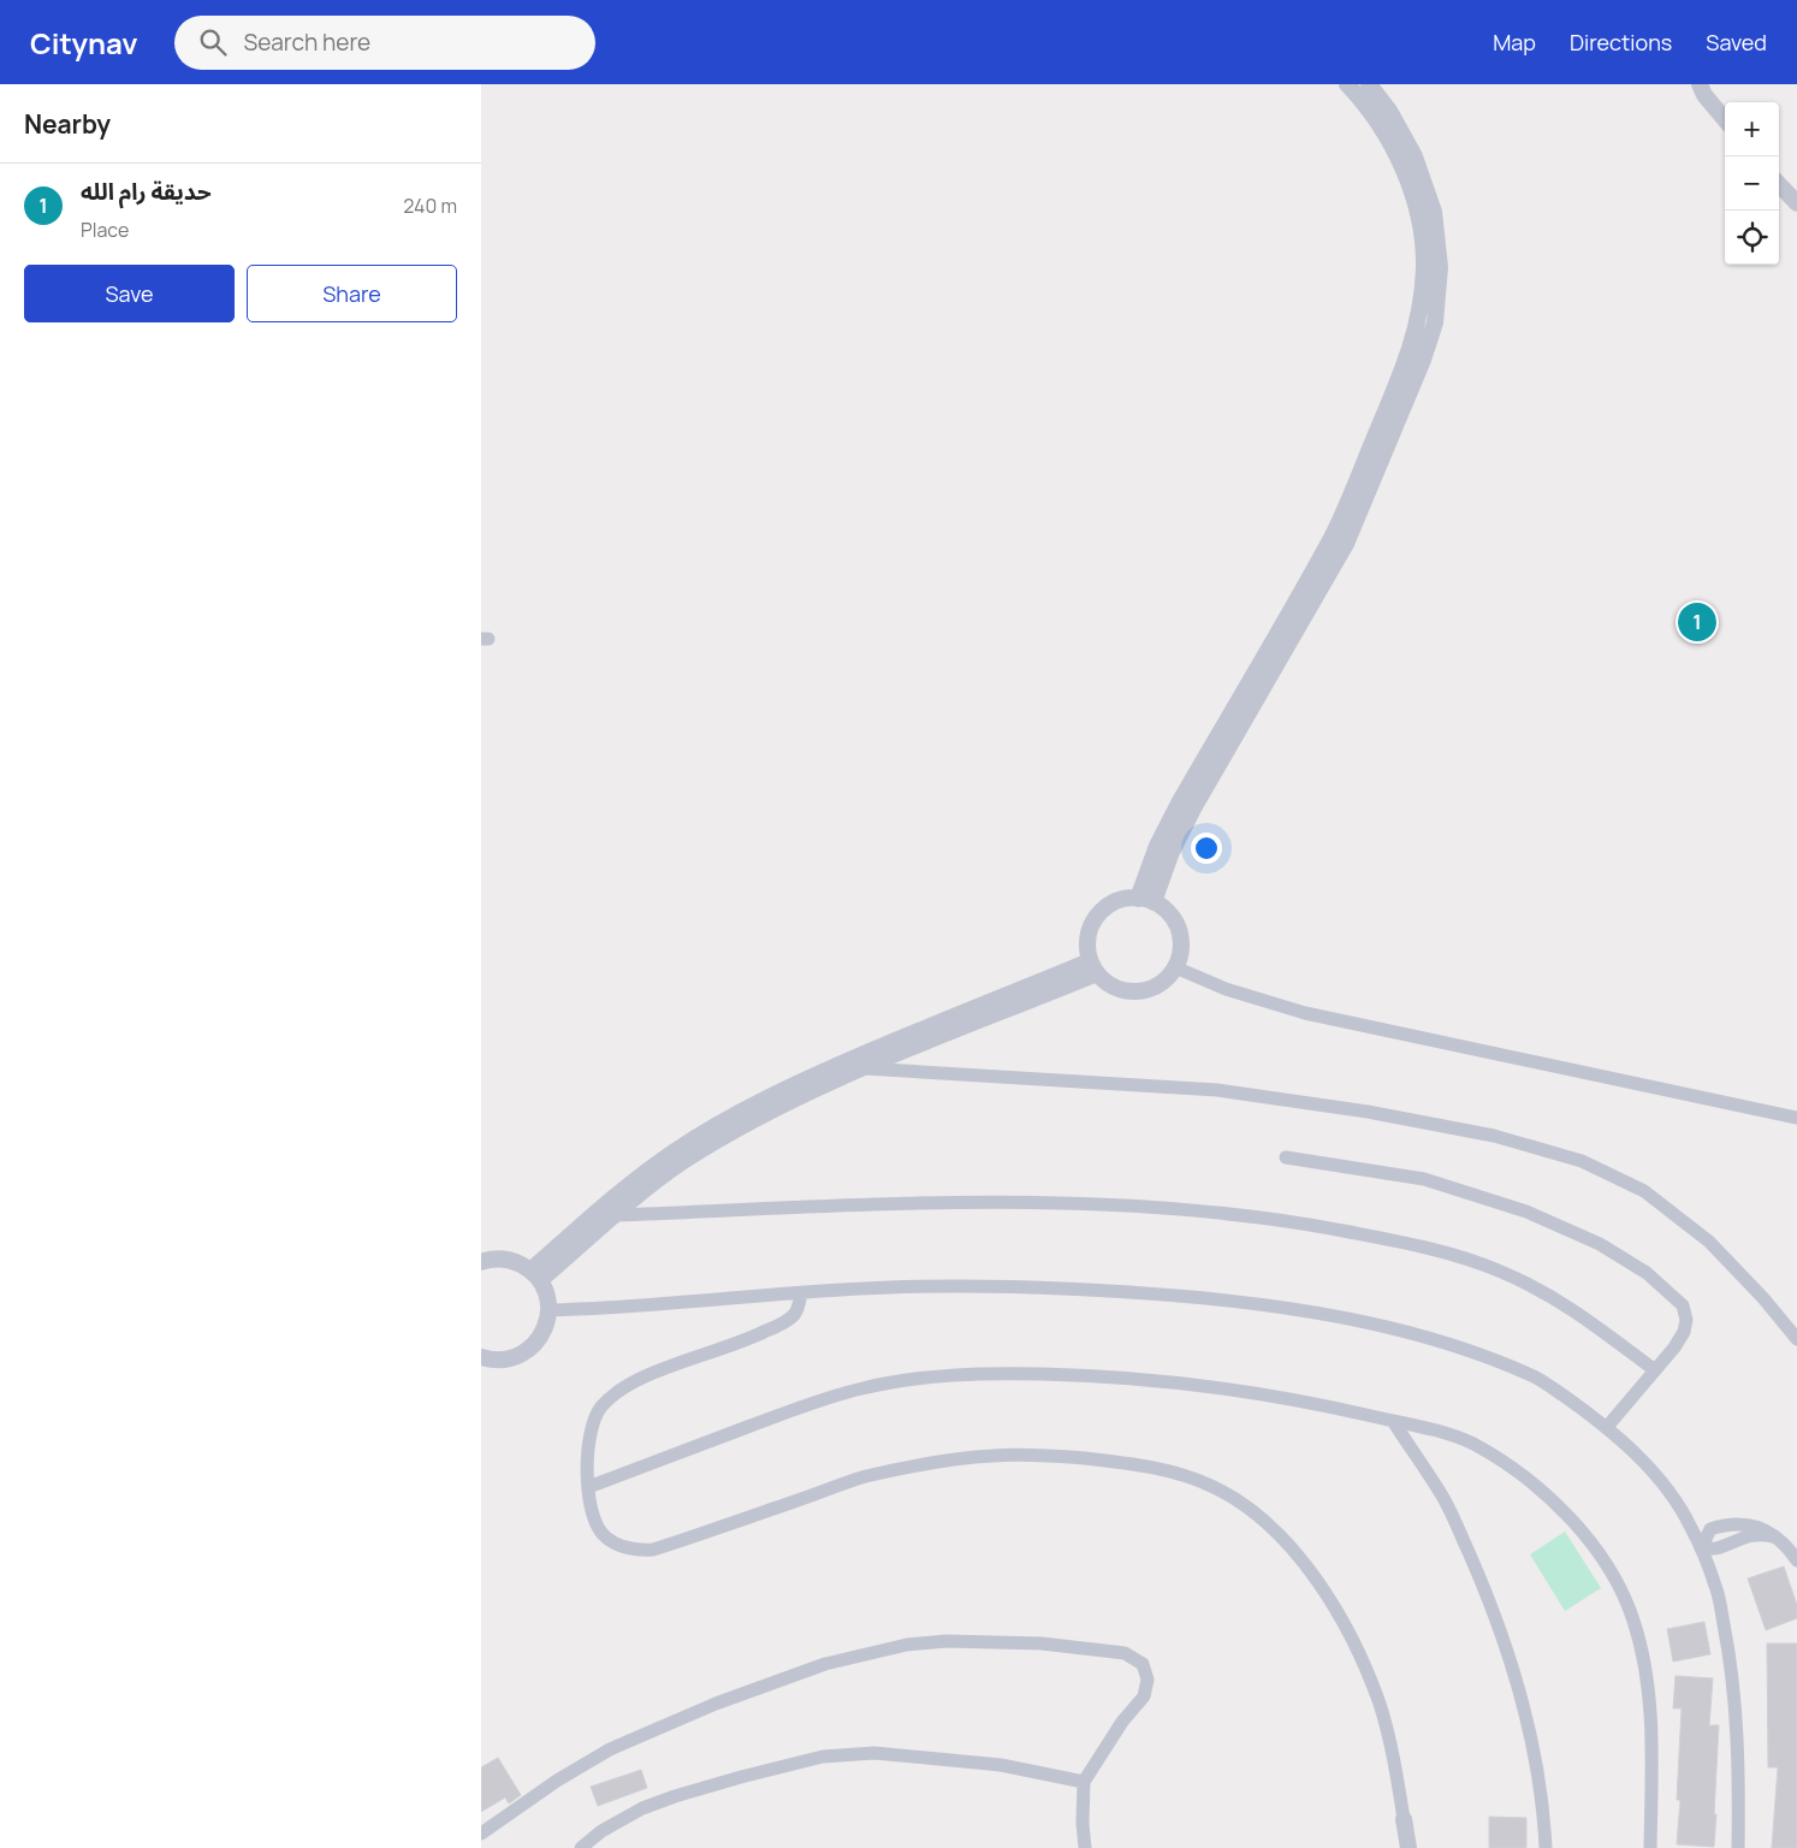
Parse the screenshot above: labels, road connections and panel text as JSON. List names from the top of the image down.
{
  "page": {
    "header": "Citynav",
    "search": "Search here",
    "nav": ["Map", "Directions", "Saved"],
    "heading": "Nearby",
    "map_buttons": ["+", "−"],
    "list": [
      {
        "mark": "1",
        "name": "حديقة رام الله",
        "note": "Place",
        "value": "240 m"
      }
    ],
    "buttons": ["Save", "Share"],
    "pins": "1"
  }
}
